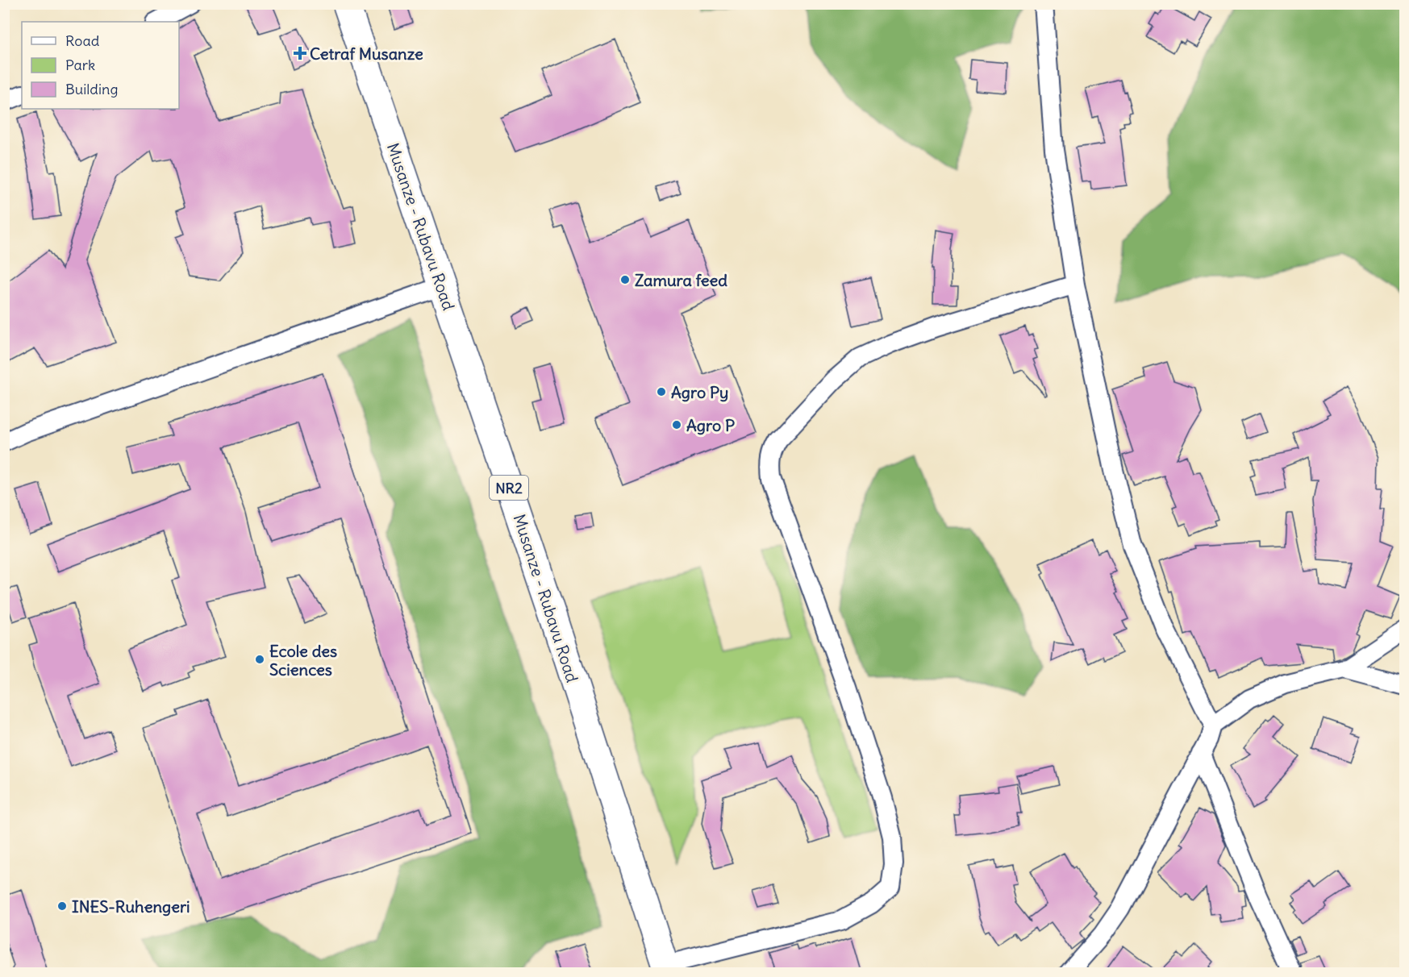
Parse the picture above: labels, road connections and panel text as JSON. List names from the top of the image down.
{
  "streets": {
    "highway": ["Musanze - Rubavu Road", "NR2"]
  },
  "places": {
    "health": ["Cetraf Musanze"],
    "other": [
      "Zamura feed",
      "Agro Py",
      "Agro P",
      "Ecole des Sciences",
      "INES-Ruhengeri"
    ]
  },
  "legend": ["Road", "Park", "Building"]
}
